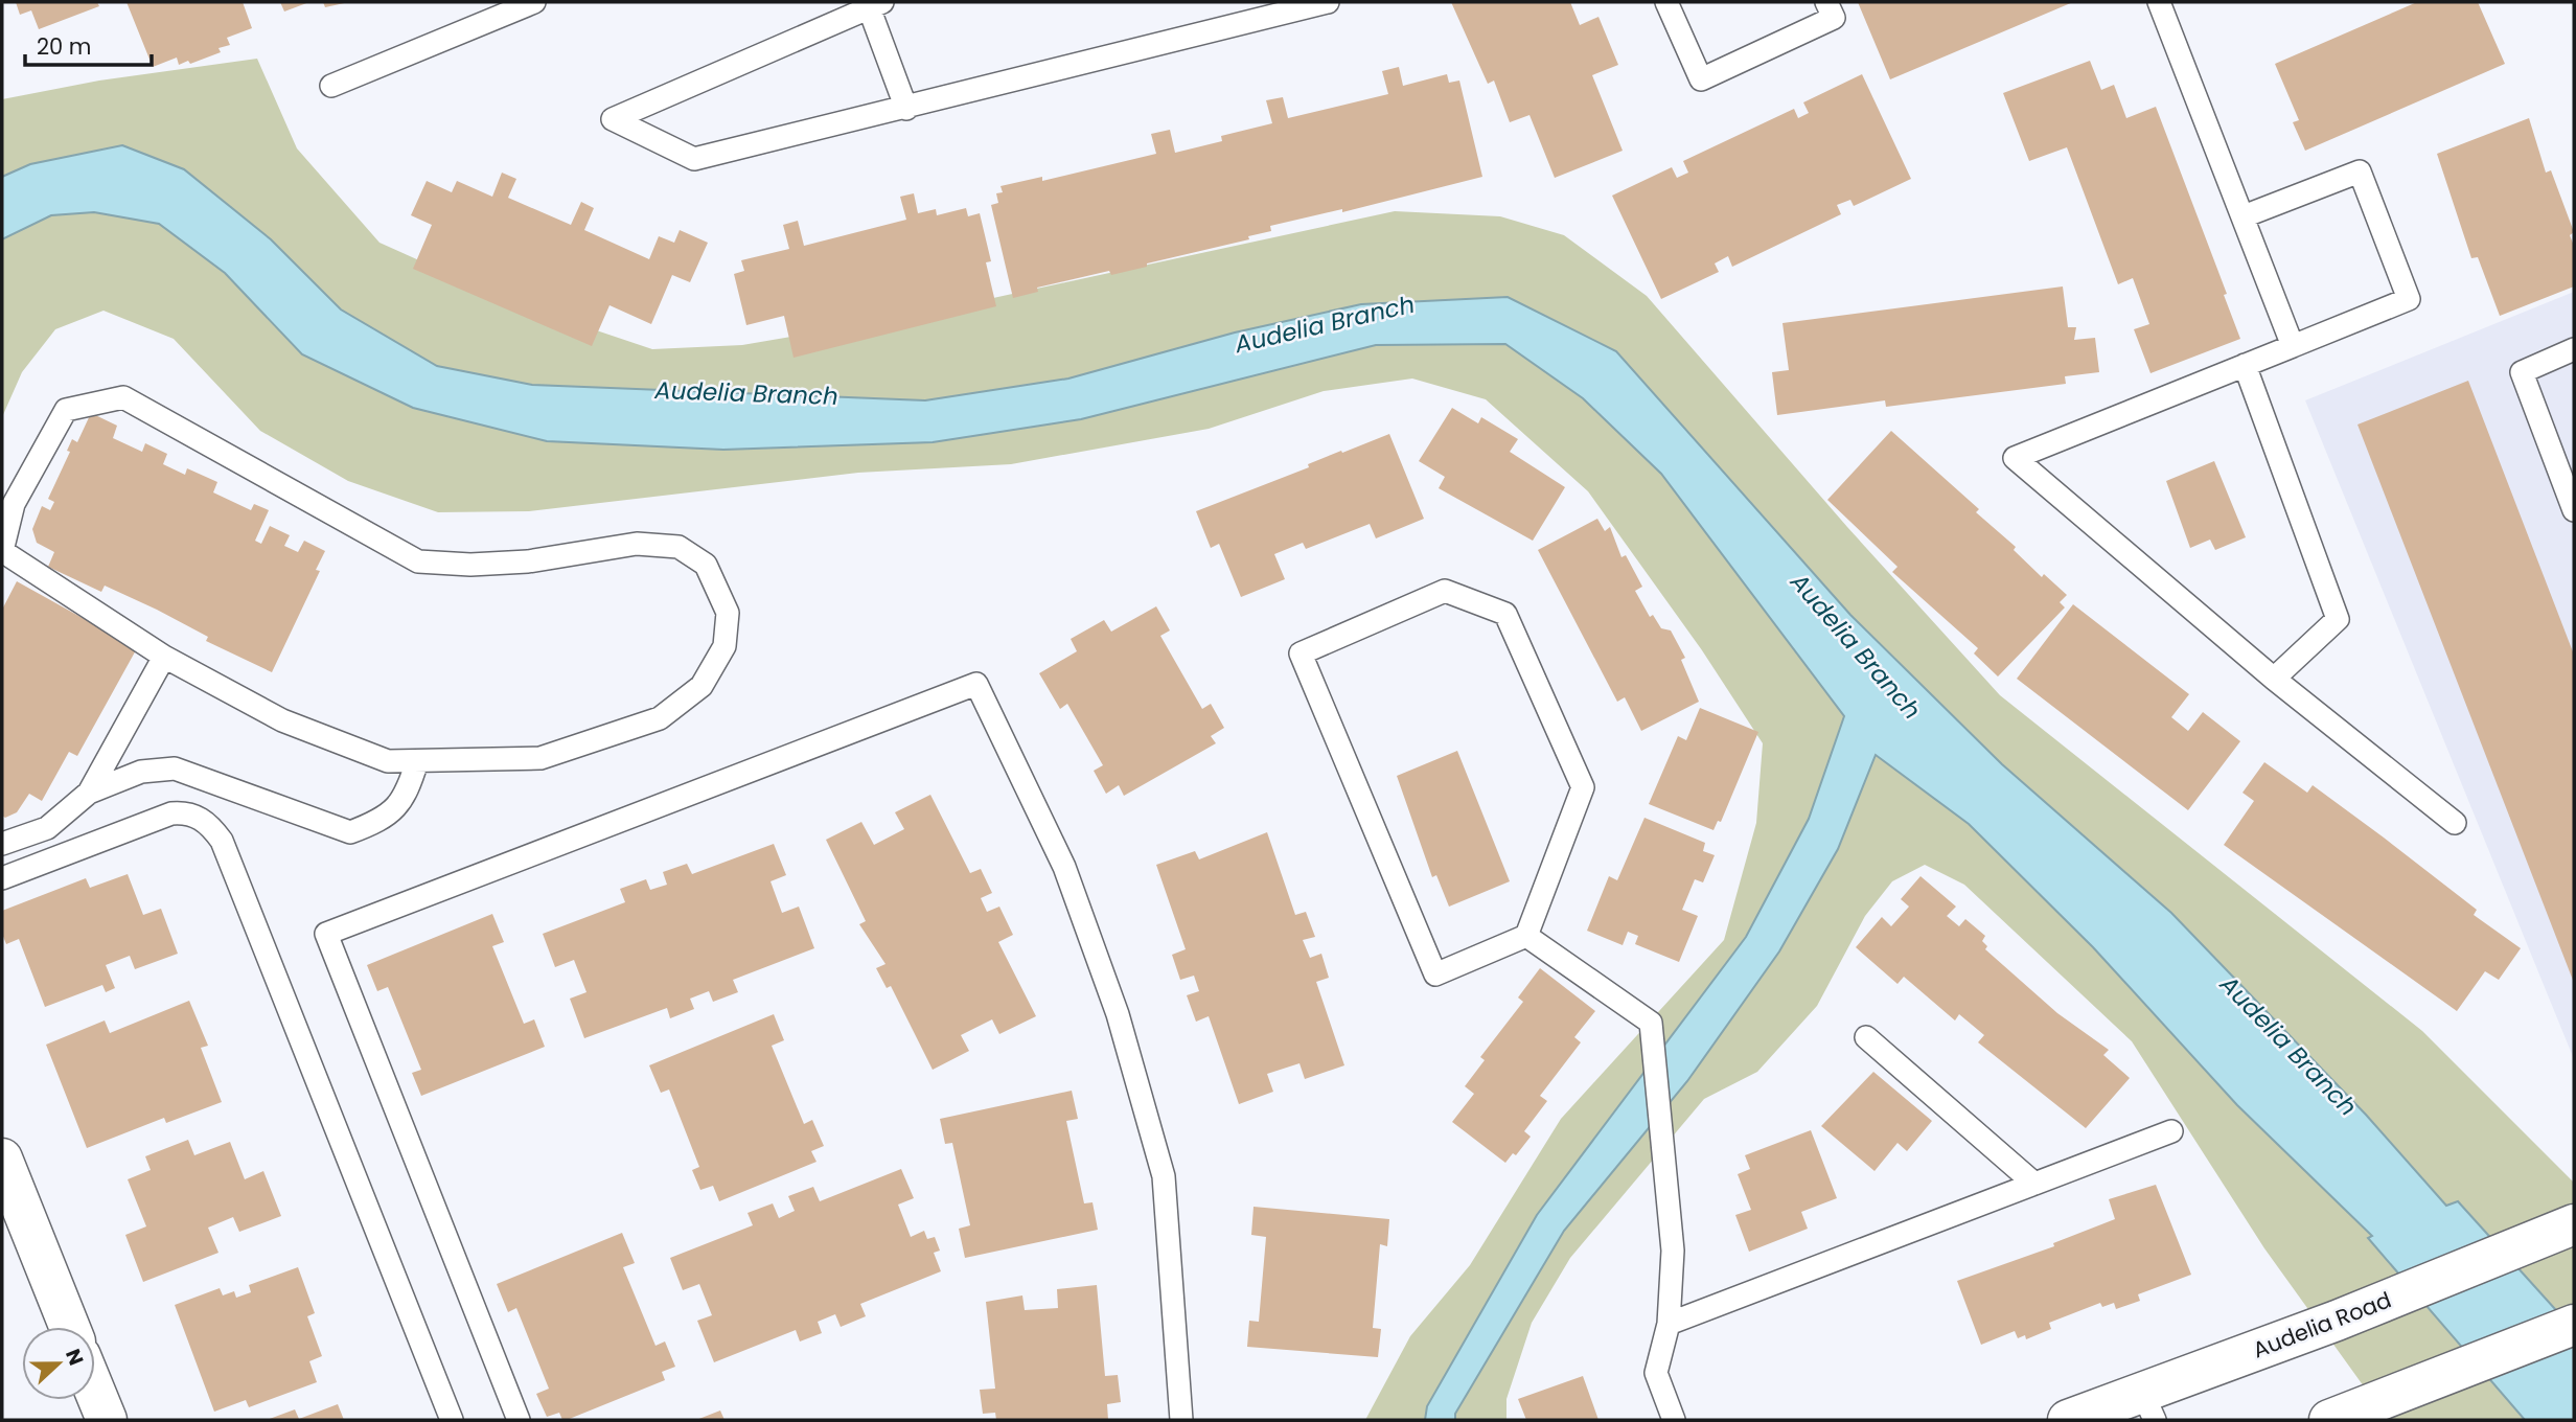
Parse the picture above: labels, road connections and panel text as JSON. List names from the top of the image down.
{
  "streets": {
    "main road": ["Audelia Road"]
  },
  "water": ["Audelia Branch"],
  "scale_bar": "20 m",
  "north": "right"
}
